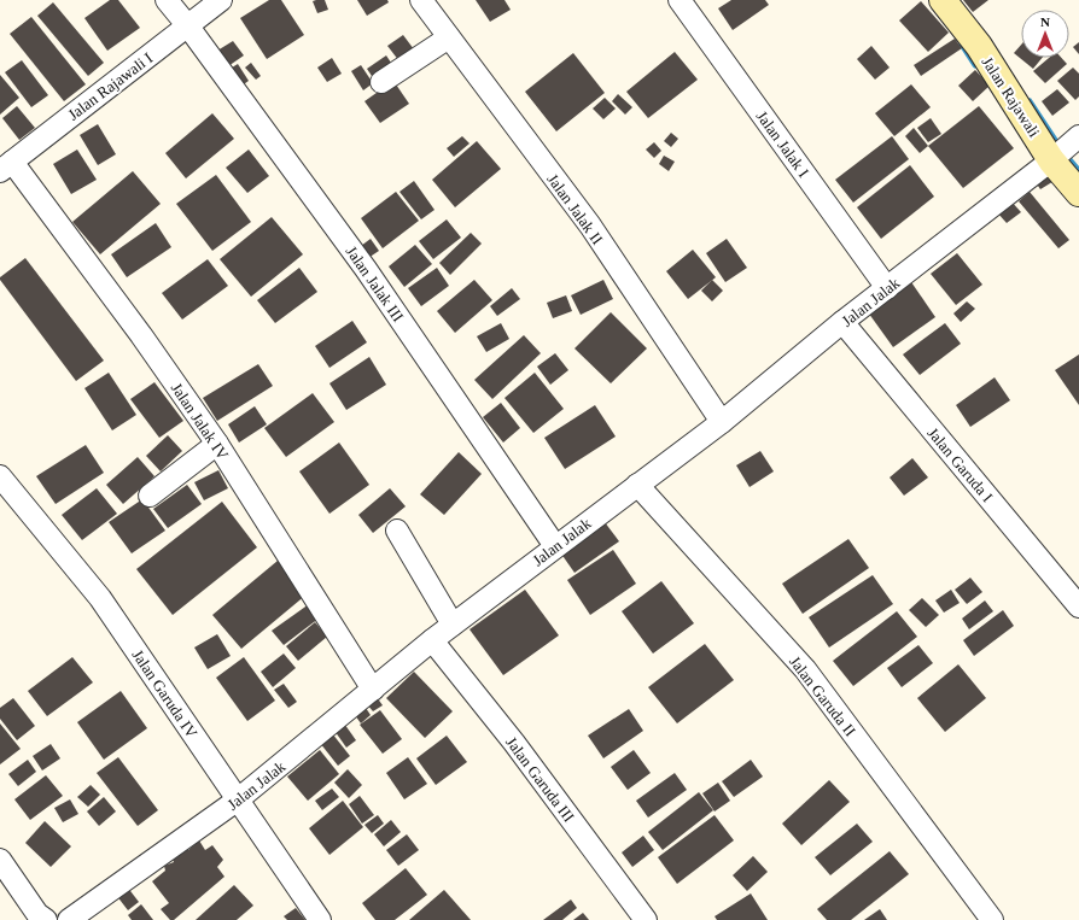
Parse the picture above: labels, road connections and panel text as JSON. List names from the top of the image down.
{
  "streets": {
    "main road": ["Jalan Rajawali"],
    "street": [
      "Jalan Rajawali I",
      "Jalan Jalak I",
      "Jalan Jalak II",
      "Jalan Jalak III",
      "Jalan Jalak",
      "Jalan Jalak IV",
      "Jalan Garuda I",
      "Jalan Garuda IV",
      "Jalan Garuda II",
      "Jalan Garuda III"
    ]
  },
  "crossings": [
    ["Jalan Rajawali I", "Jalan Jalak III"],
    ["Jalan Rajawali I", "Jalan Jalak IV"],
    ["Jalan Rajawali", "Jalan Jalak"],
    ["Jalan Jalak I", "Jalan Jalak"],
    ["Jalan Jalak II", "Jalan Jalak"],
    ["Jalan Jalak III", "Jalan Jalak"],
    ["Jalan Jalak", "Jalan Jalak IV"],
    ["Jalan Jalak", "Jalan Garuda I"],
    ["Jalan Jalak", "Jalan Garuda IV"],
    ["Jalan Jalak", "Jalan Garuda II"],
    ["Jalan Jalak", "Jalan Garuda III"]
  ],
  "north": "top"
}
